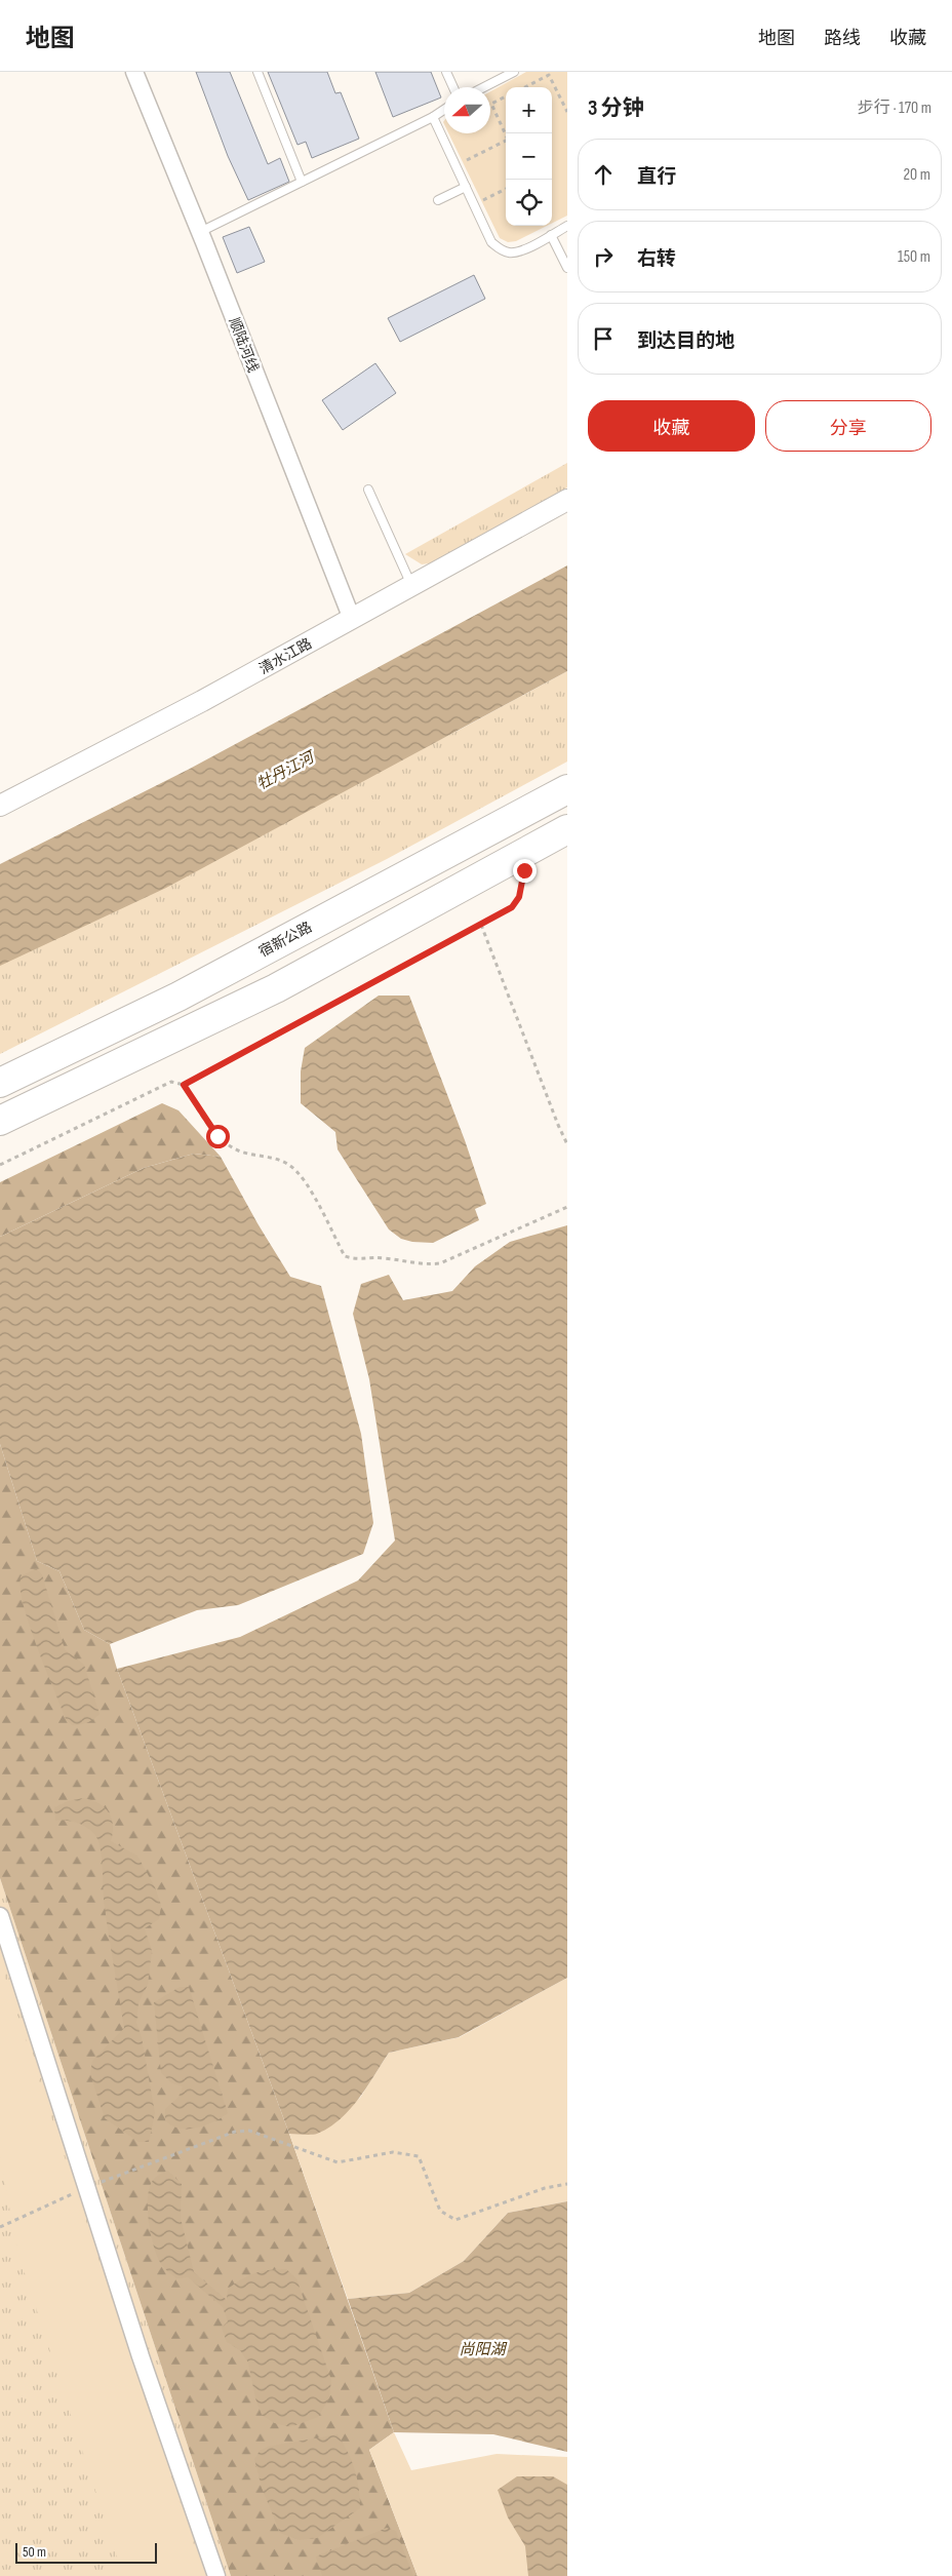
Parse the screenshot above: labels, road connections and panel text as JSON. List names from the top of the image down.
{
  "streets": {
    "highway": ["宿新公路"],
    "street": ["顺陆河线", "清水江路"]
  },
  "crossings": [
    ["顺陆河线", "清水江路"]
  ],
  "water": ["牡丹江河", "尚阳湖"],
  "scale_bar": "50 m",
  "north": "left",
  "page": {
    "header": "地图",
    "nav": ["地图", "路线", "收藏"],
    "heading": ["3 分钟", "步行 · 170 m"],
    "map_buttons": ["+", "−"],
    "list": [
      ["直行", "20 m"],
      ["右转", "150 m"],
      "到达目的地"
    ],
    "buttons": ["收藏", "分享"],
    "scale": "50 m"
  }
}
